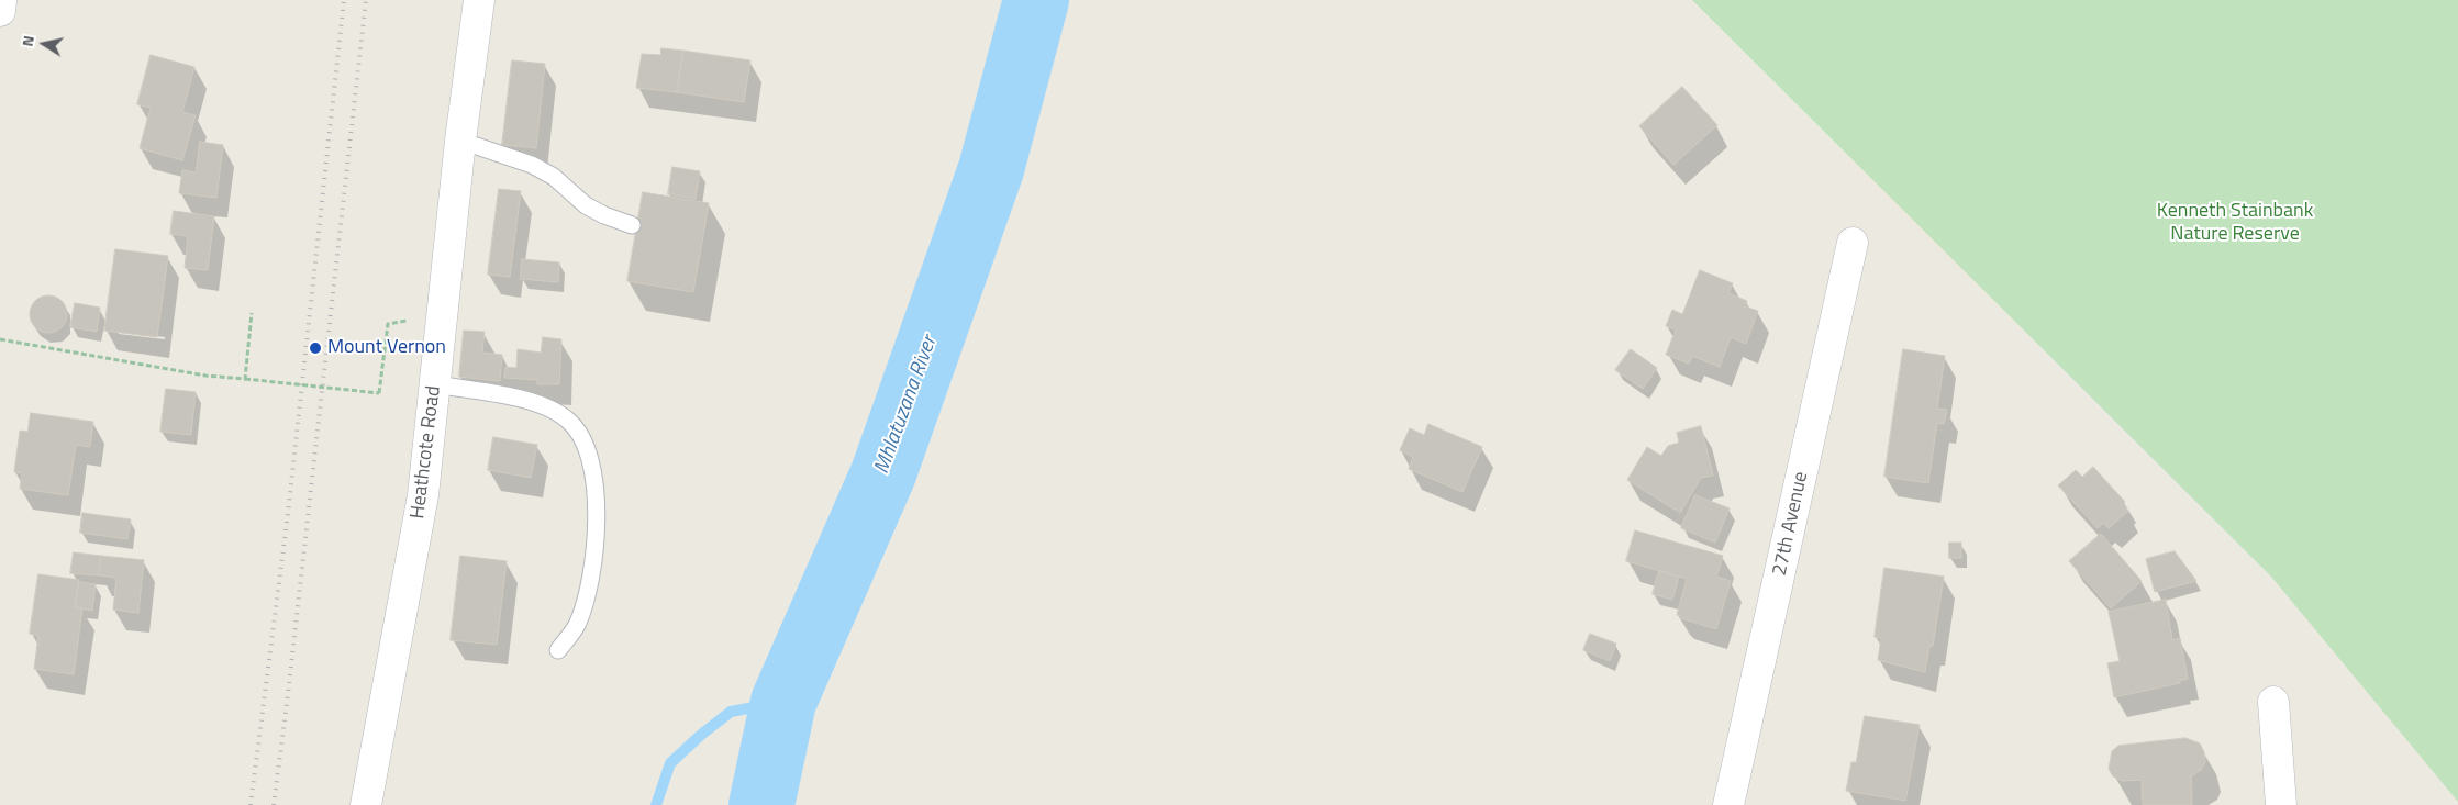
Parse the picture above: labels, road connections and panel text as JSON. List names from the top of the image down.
{
  "streets": {
    "street": ["Heathcote Road", "27th Avenue"]
  },
  "water": ["Mhlatuzana River"],
  "parks": ["Kenneth Stainbank Nature Reserve"],
  "places": ["Mount Vernon"],
  "north": "left"
}
